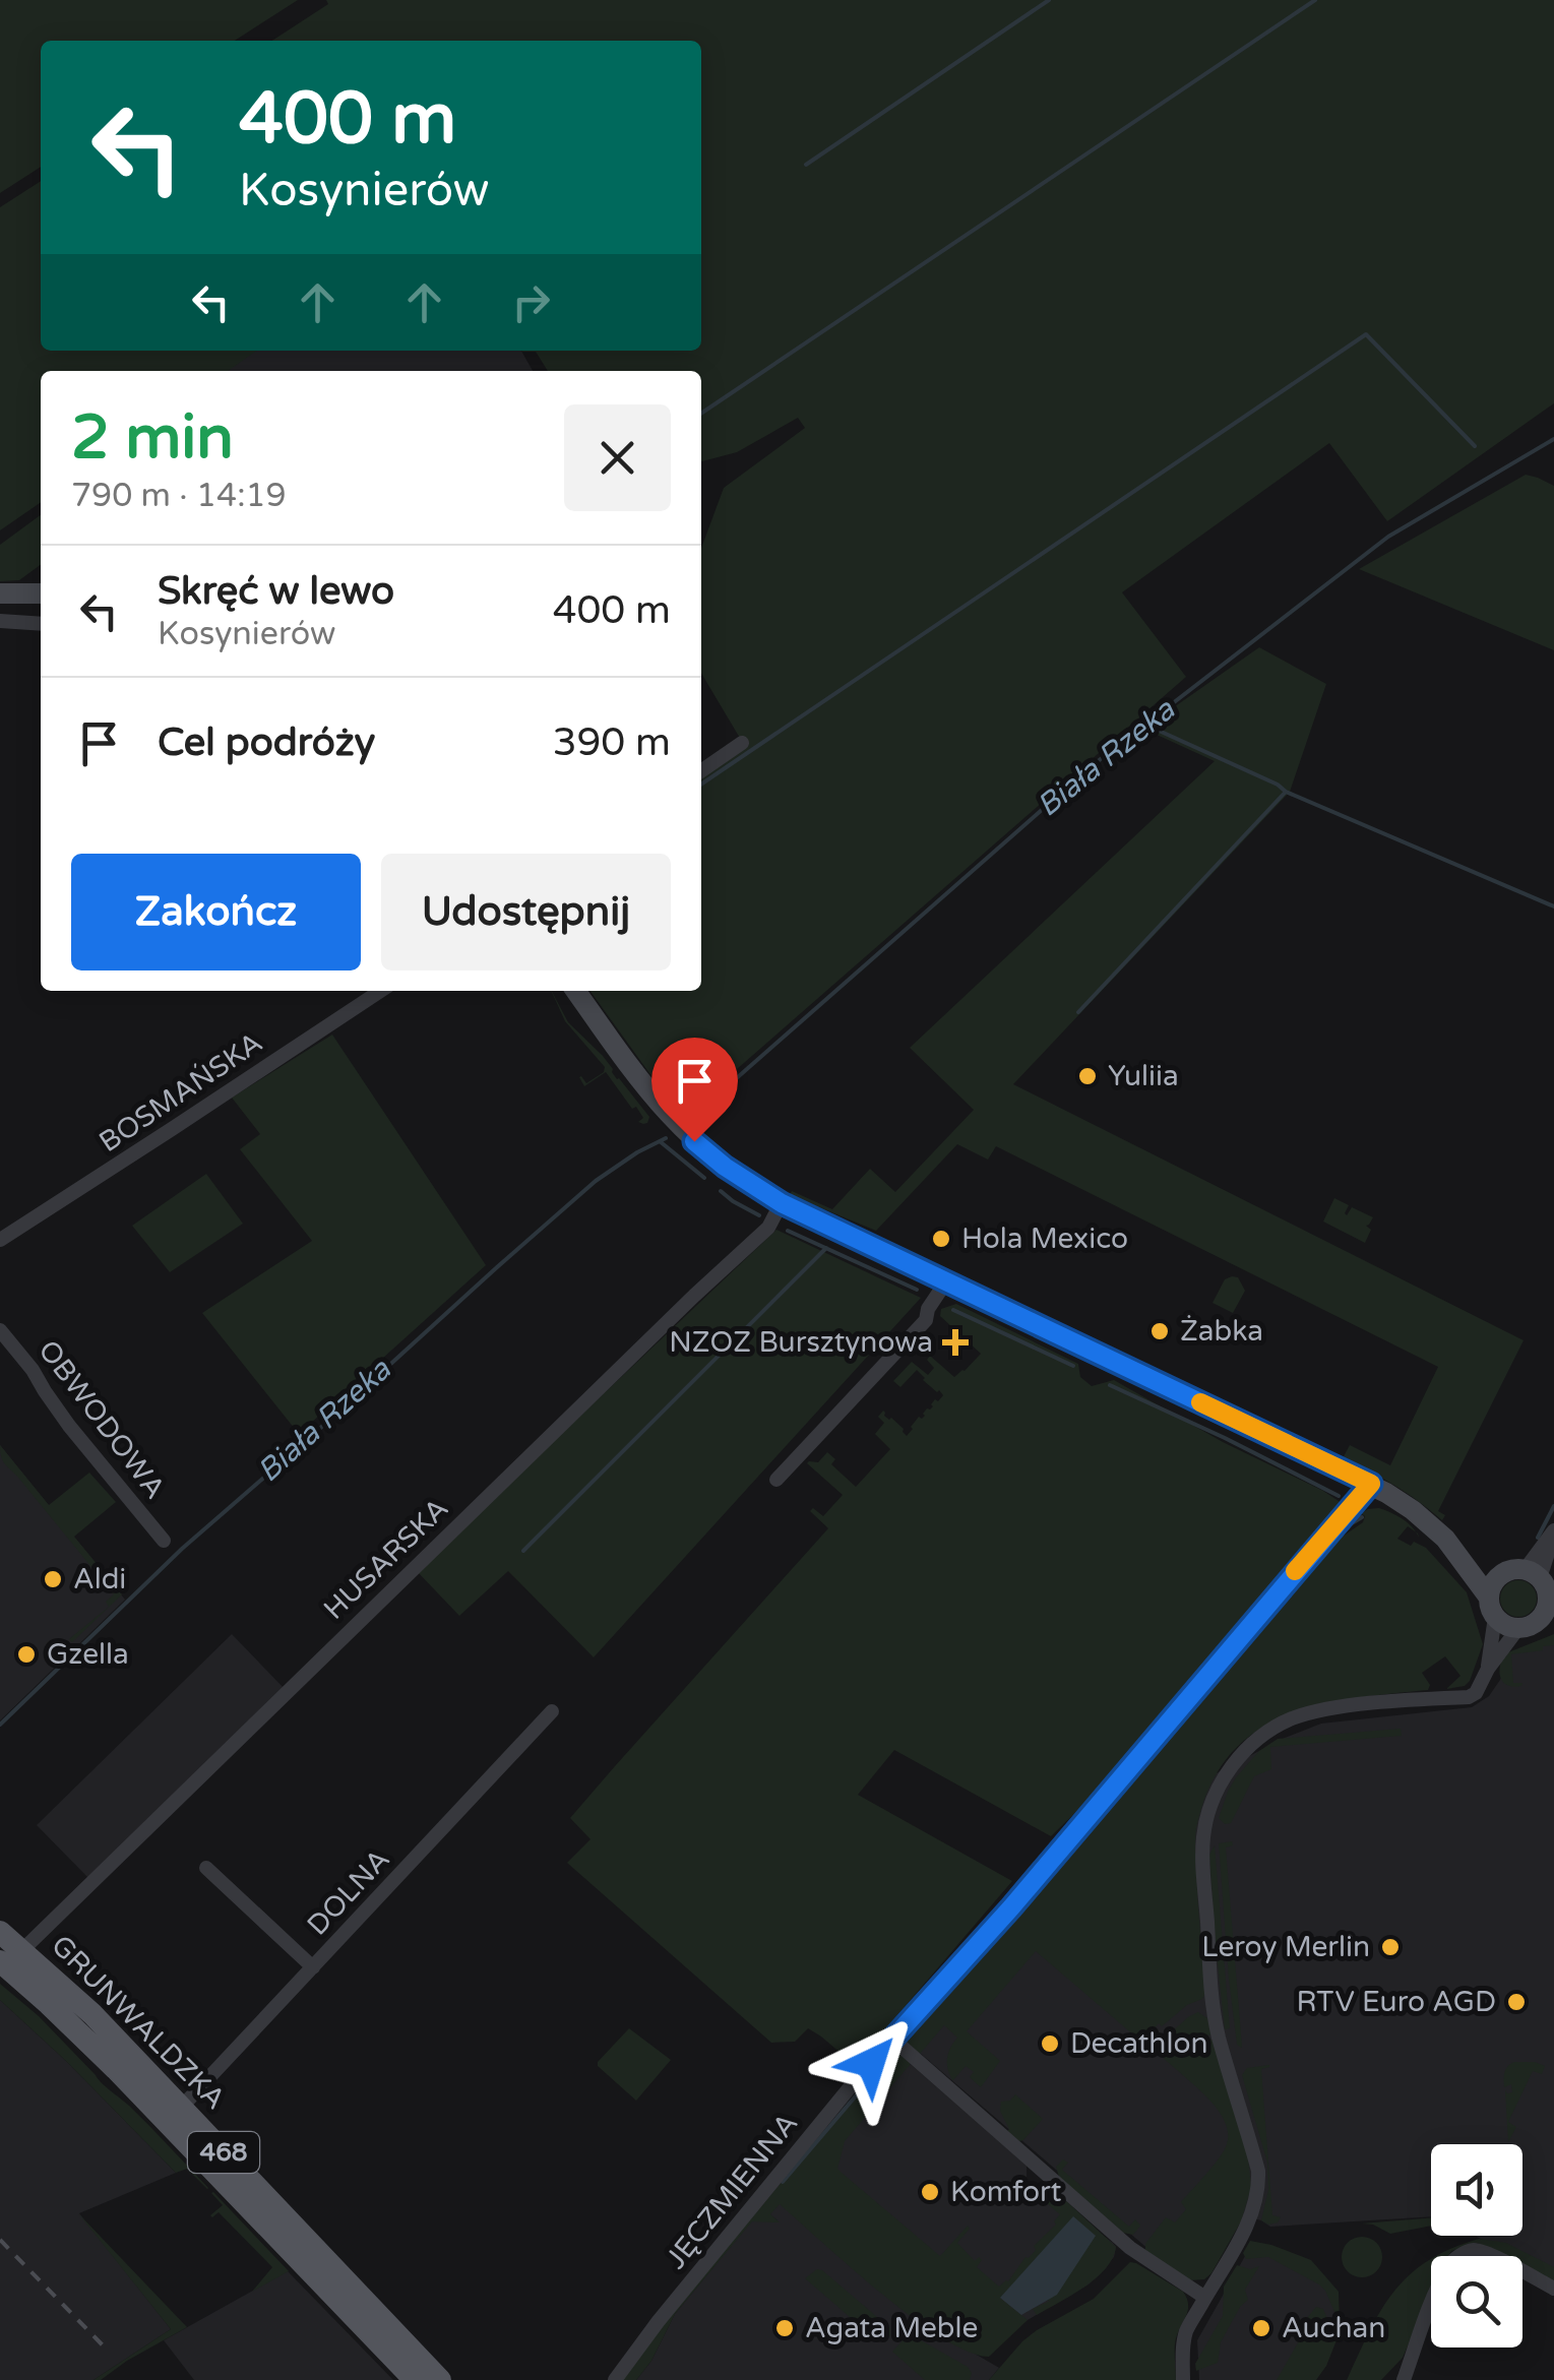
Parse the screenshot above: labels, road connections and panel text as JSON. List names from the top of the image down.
{
  "streets": {
    "main road": ["GRUNWALDZKA", "468"],
    "street": [
      "BOSMAŃSKA",
      "OBWODOWA",
      "HUSARSKA",
      "DOLNA",
      "JĘCZMIENNA"
    ]
  },
  "crossings": [
    ["HUSARSKA", "GRUNWALDZKA"],
    ["DOLNA", "GRUNWALDZKA"]
  ],
  "water": ["Biała Rzeka"],
  "places": {
    "other": [
      "Yuliia",
      "Hola Mexico",
      "Żabka",
      "Aldi",
      "Gzella",
      "Leroy Merlin",
      "RTV Euro AGD",
      "Decathlon",
      "Komfort",
      "Agata Meble",
      "Auchan"
    ],
    "health": ["NZOZ Bursztynowa"]
  },
  "page": {
    "turn": ["400 m", "Kosynierów"],
    "heading": ["2 min", "790 m · 14:19"],
    "list": [
      {
        "name": "Skręć w lewo",
        "note": "Kosynierów",
        "value": "400 m"
      },
      {
        "name": "Cel podróży",
        "value": "390 m"
      }
    ],
    "buttons": ["Zakończ", "Udostępnij"]
  }
}
